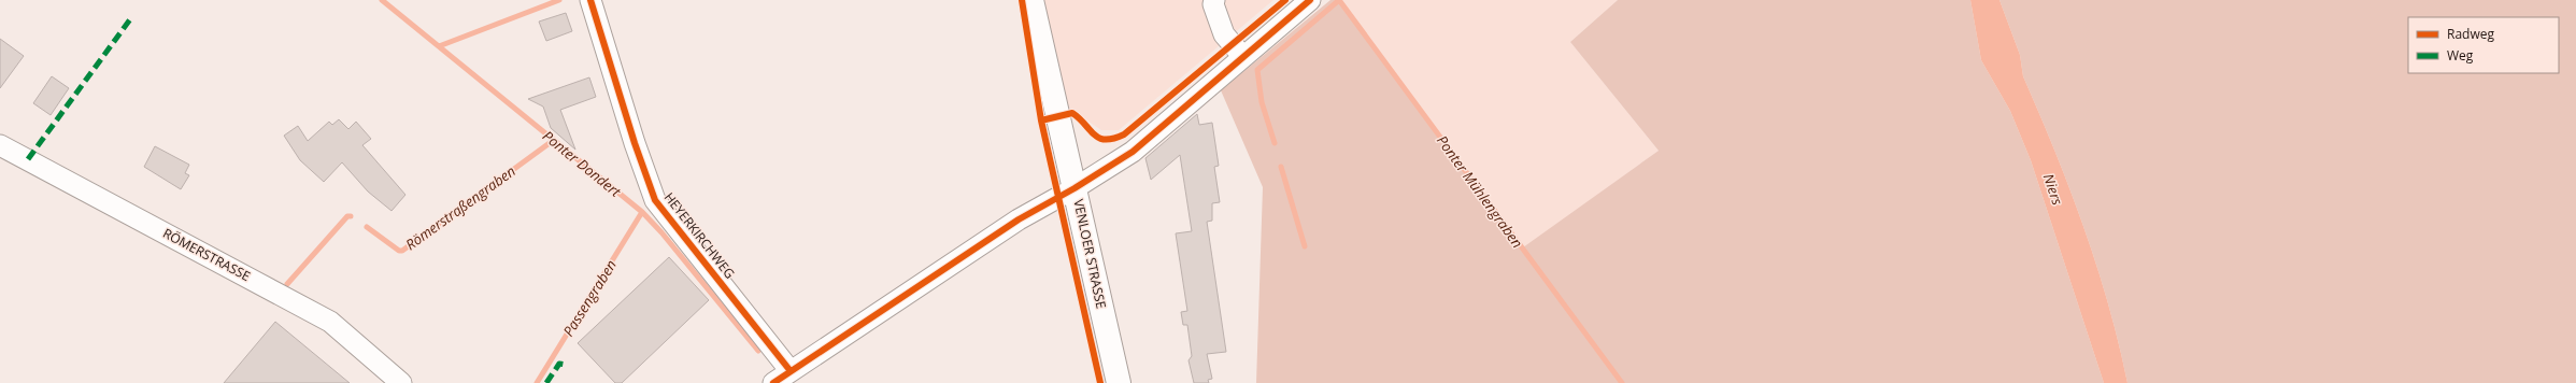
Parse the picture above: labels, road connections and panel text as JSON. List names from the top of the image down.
{
  "streets": {
    "main road": ["VENLOER STRASSE"],
    "street": ["HEYERKIRCHWEG", "RÖMERSTRASSE"]
  },
  "water": [
    "Ponter Dondert",
    "Niers",
    "Ponter Mühlengraben",
    "Römerstraßengraben",
    "Passengraben"
  ],
  "legend": ["Radweg", "Weg"]
}
